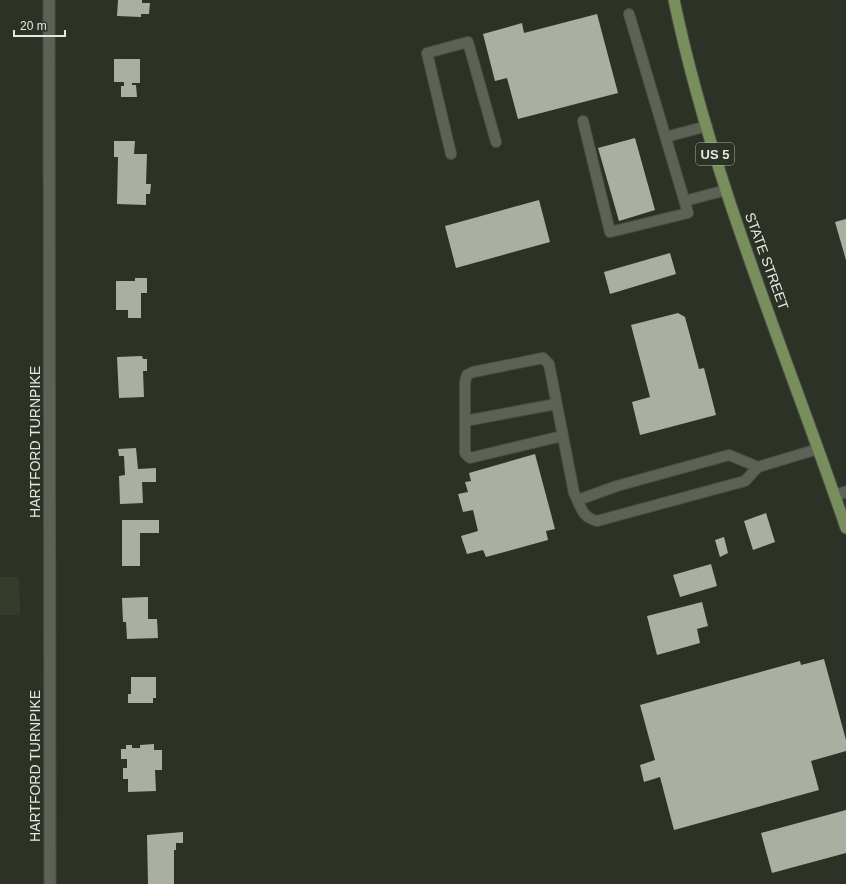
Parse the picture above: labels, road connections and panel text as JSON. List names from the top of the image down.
{
  "streets": {
    "main road": ["US 5", "STATE STREET", "HARTFORD TURNPIKE"]
  },
  "scale_bar": "20 m"
}
